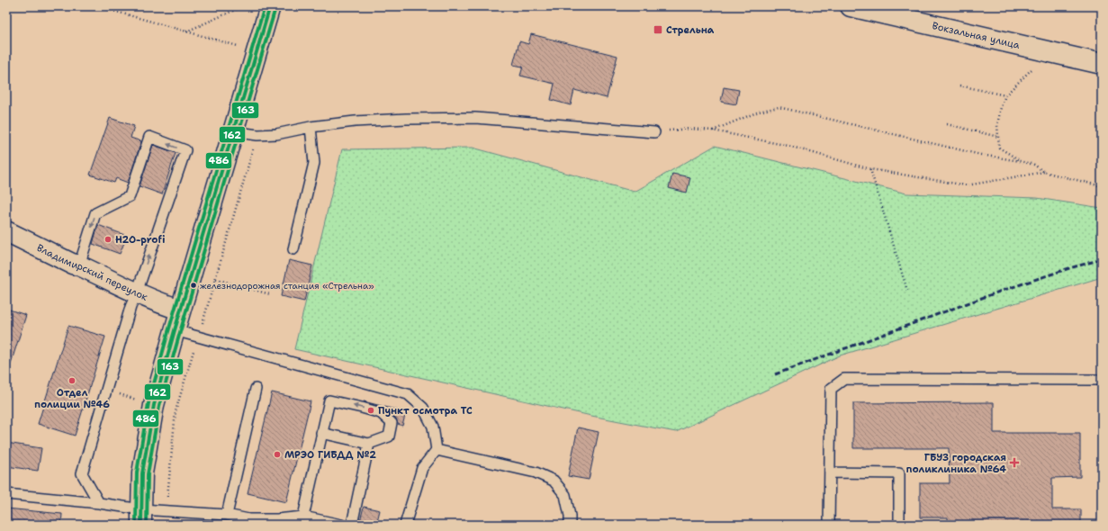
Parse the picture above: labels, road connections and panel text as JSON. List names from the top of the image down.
{
  "streets": {
    "main road": ["Вокзальная улица", "Владимирский переулок"]
  },
  "places": {
    "transit": ["Стрельна"],
    "other": [
      "H2O-profi",
      "железнодорожная станция «Стрельна»",
      "Отдел полиции №46",
      "Пункт осмотра ТС",
      "МРЭО ГИБДД №2"
    ],
    "health": ["ГБУЗ городская поликлиника №64"]
  },
  "lines": ["transit line 162", "transit line 486", "transit line 163"]
}
